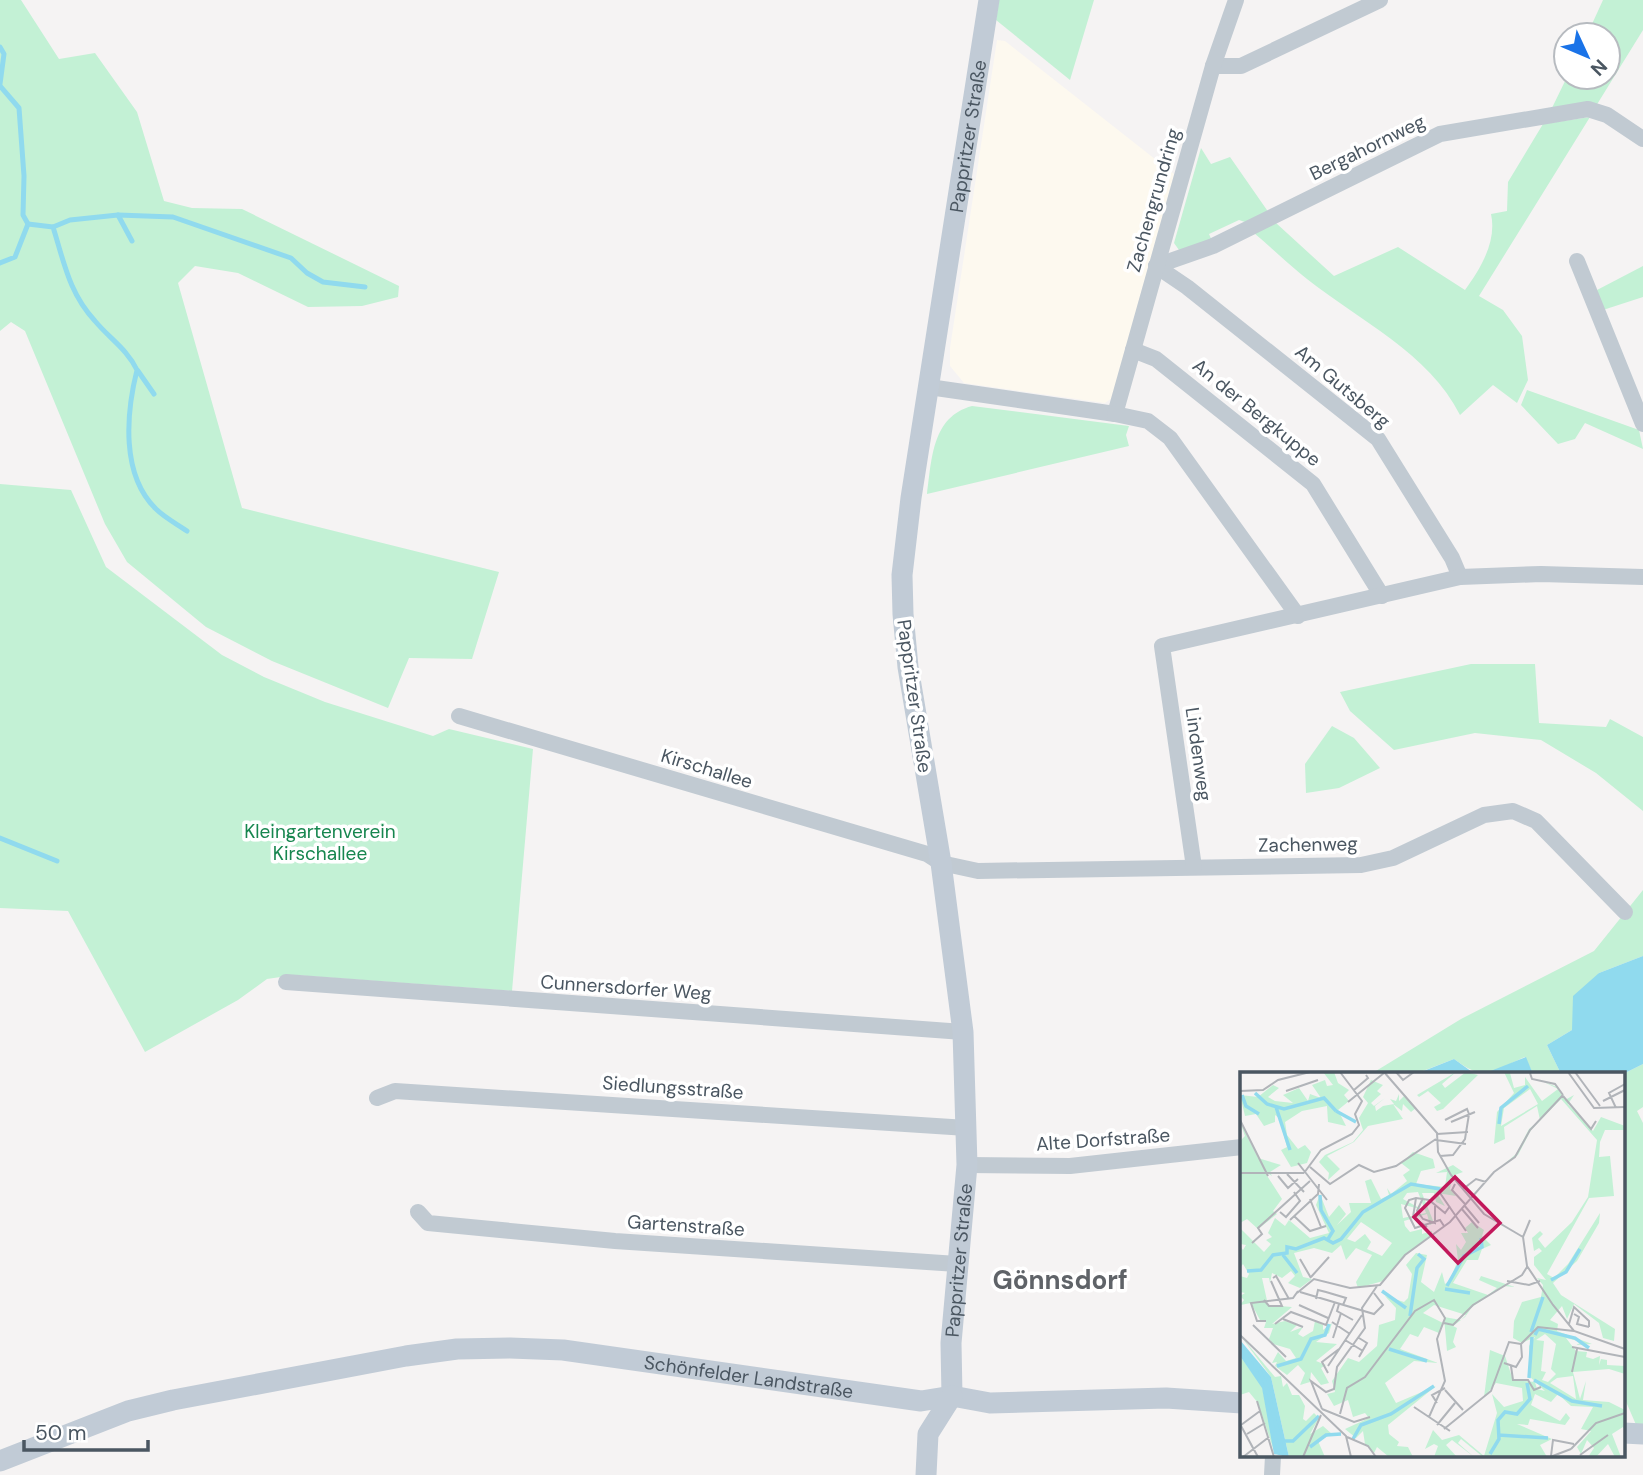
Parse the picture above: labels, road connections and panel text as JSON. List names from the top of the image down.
{
  "streets": {
    "street": [
      "Pappritzer Straße",
      "Bergahornweg",
      "Zachengrundring",
      "Am Gutsberg",
      "An der Bergkuppe",
      "Lindenweg",
      "Kirschallee",
      "Zachenweg",
      "Cunnersdorfer Weg",
      "Siedlungsstraße",
      "Alte Dorfstraße",
      "Gartenstraße",
      "Schönfelder Landstraße"
    ]
  },
  "crossings": [
    ["Pappritzer Straße", "Kirschallee"],
    ["Pappritzer Straße", "Zachenweg"],
    ["Pappritzer Straße", "Cunnersdorfer Weg"],
    ["Pappritzer Straße", "Siedlungsstraße"],
    ["Pappritzer Straße", "Alte Dorfstraße"],
    ["Pappritzer Straße", "Gartenstraße"],
    ["Pappritzer Straße", "Schönfelder Landstraße"],
    ["Bergahornweg", "Zachengrundring"],
    ["Bergahornweg", "Am Gutsberg"],
    ["Zachengrundring", "Am Gutsberg"],
    ["Zachengrundring", "An der Bergkuppe"],
    ["Lindenweg", "Zachenweg"],
    ["Kirschallee", "Zachenweg"]
  ],
  "districts": ["Gönnsdorf"],
  "parks": ["Kleingartenverein Kirschallee"],
  "scale_bar": "50 m",
  "north": "bottom right"
}
